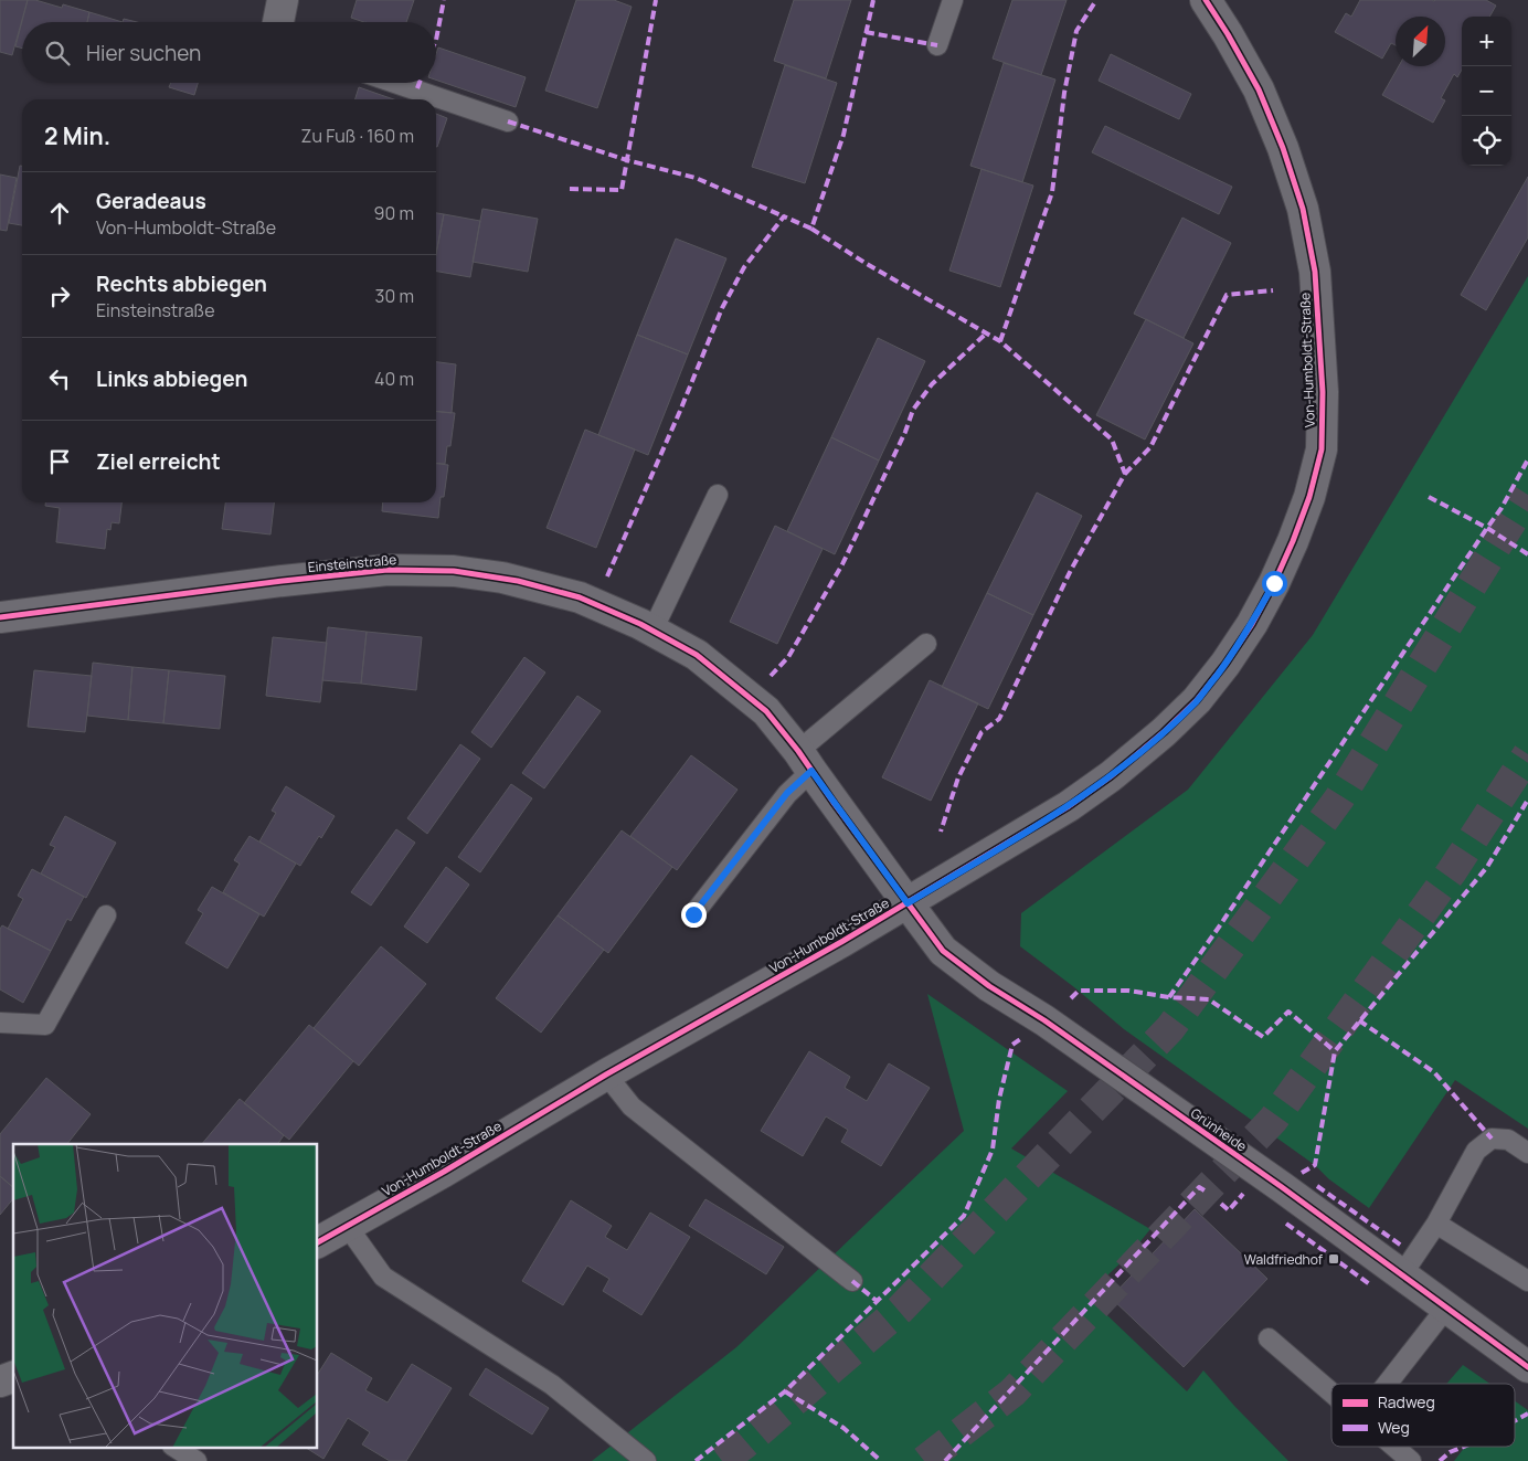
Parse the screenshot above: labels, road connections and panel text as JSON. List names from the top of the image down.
{
  "streets": {
    "street": ["Von-Humboldt-Straße", "Einsteinstraße", "Grünheide"]
  },
  "crossings": [
    ["Von-Humboldt-Straße", "Einsteinstraße"],
    ["Von-Humboldt-Straße", "Grünheide"],
    ["Einsteinstraße", "Grünheide"]
  ],
  "places": {
    "transit": ["Waldfriedhof"]
  },
  "legend": ["Radweg", "Weg"],
  "north": "top right",
  "page": {
    "map_buttons": ["+", "−"],
    "search": "Hier suchen",
    "heading": ["2 Min.", "Zu Fuß · 160 m"],
    "list": [
      ["Geradeaus", "Von-Humboldt-Straße", "90 m"],
      ["Rechts abbiegen", "Einsteinstraße", "30 m"],
      ["Links abbiegen", "40 m"],
      "Ziel erreicht"
    ]
  }
}
